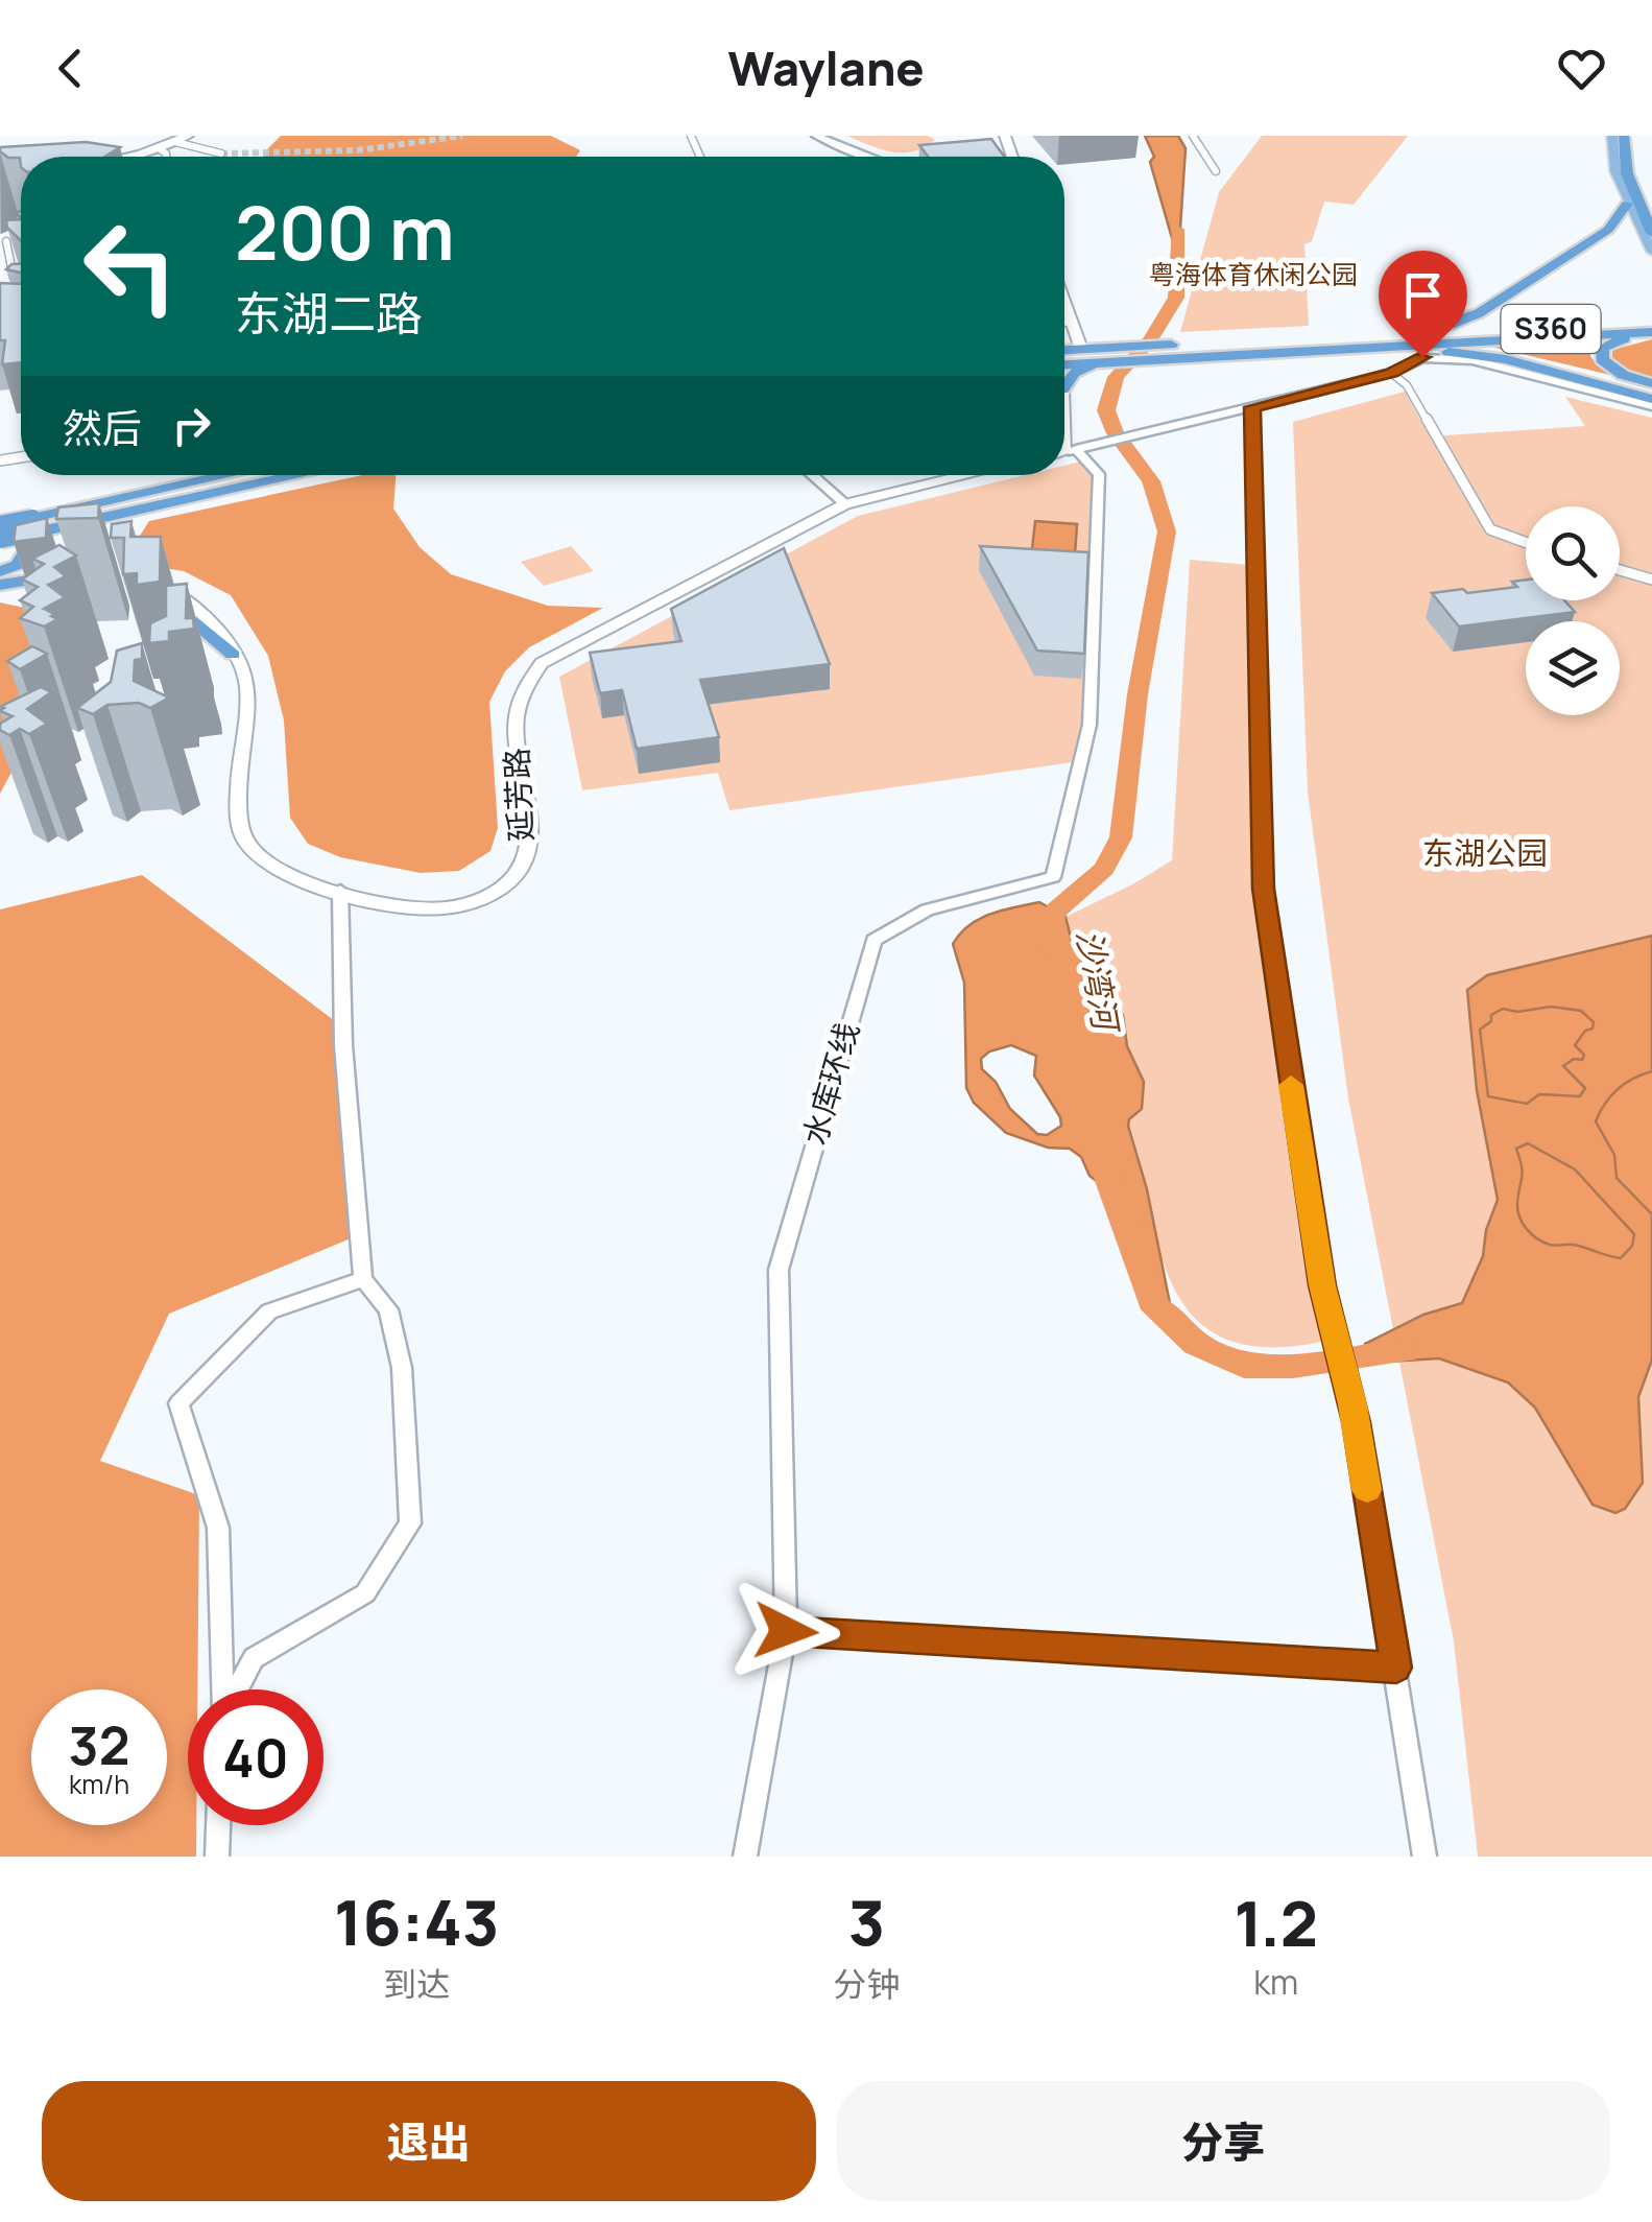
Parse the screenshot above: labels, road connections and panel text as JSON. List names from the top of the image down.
{
  "streets": {
    "highway": ["S360"],
    "main road": ["延芳路"],
    "street": ["水库环线"]
  },
  "water": ["沙湾河"],
  "parks": ["粤海体育休闲公园", "东湖公园"],
  "page": {
    "header": "Waylane",
    "turn": ["200 m", "东湖二路"],
    "then": "然后",
    "speed": "32 km/h",
    "limit": "40",
    "eta": [
      "16:43",
      "到达",
      "3",
      "分钟",
      "1.2",
      "km"
    ],
    "buttons": ["退出", "分享"]
  }
}
